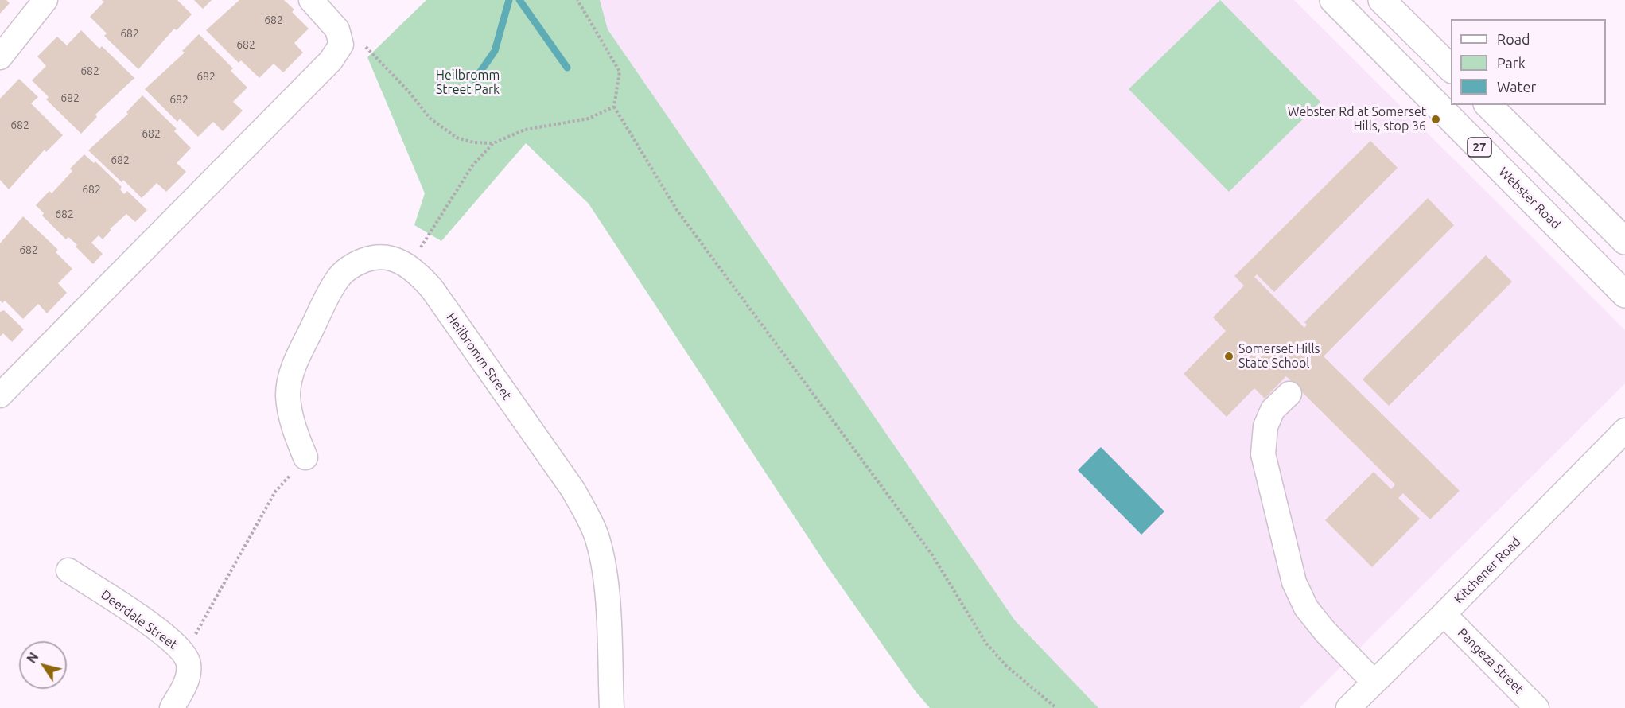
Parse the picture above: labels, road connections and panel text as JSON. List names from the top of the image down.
{
  "streets": {
    "main road": ["27", "Webster Road"],
    "street": [
      "Heilbromm Street",
      "Kitchener Road",
      "Deerdale Street",
      "Pangeza Street"
    ]
  },
  "crossings": [
    ["Kitchener Road", "Pangeza Street"]
  ],
  "parks": ["Heilbromm Street Park"],
  "places": ["Webster Rd at Somerset Hills, stop 36", "Somerset Hills State School"],
  "house_numbers": [
    "682",
    "682",
    "682",
    "682",
    "682",
    "682",
    "682",
    "682",
    "682",
    "682",
    "682",
    "682",
    "682"
  ],
  "legend": ["Road", "Park", "Water"],
  "north": "top left"
}
